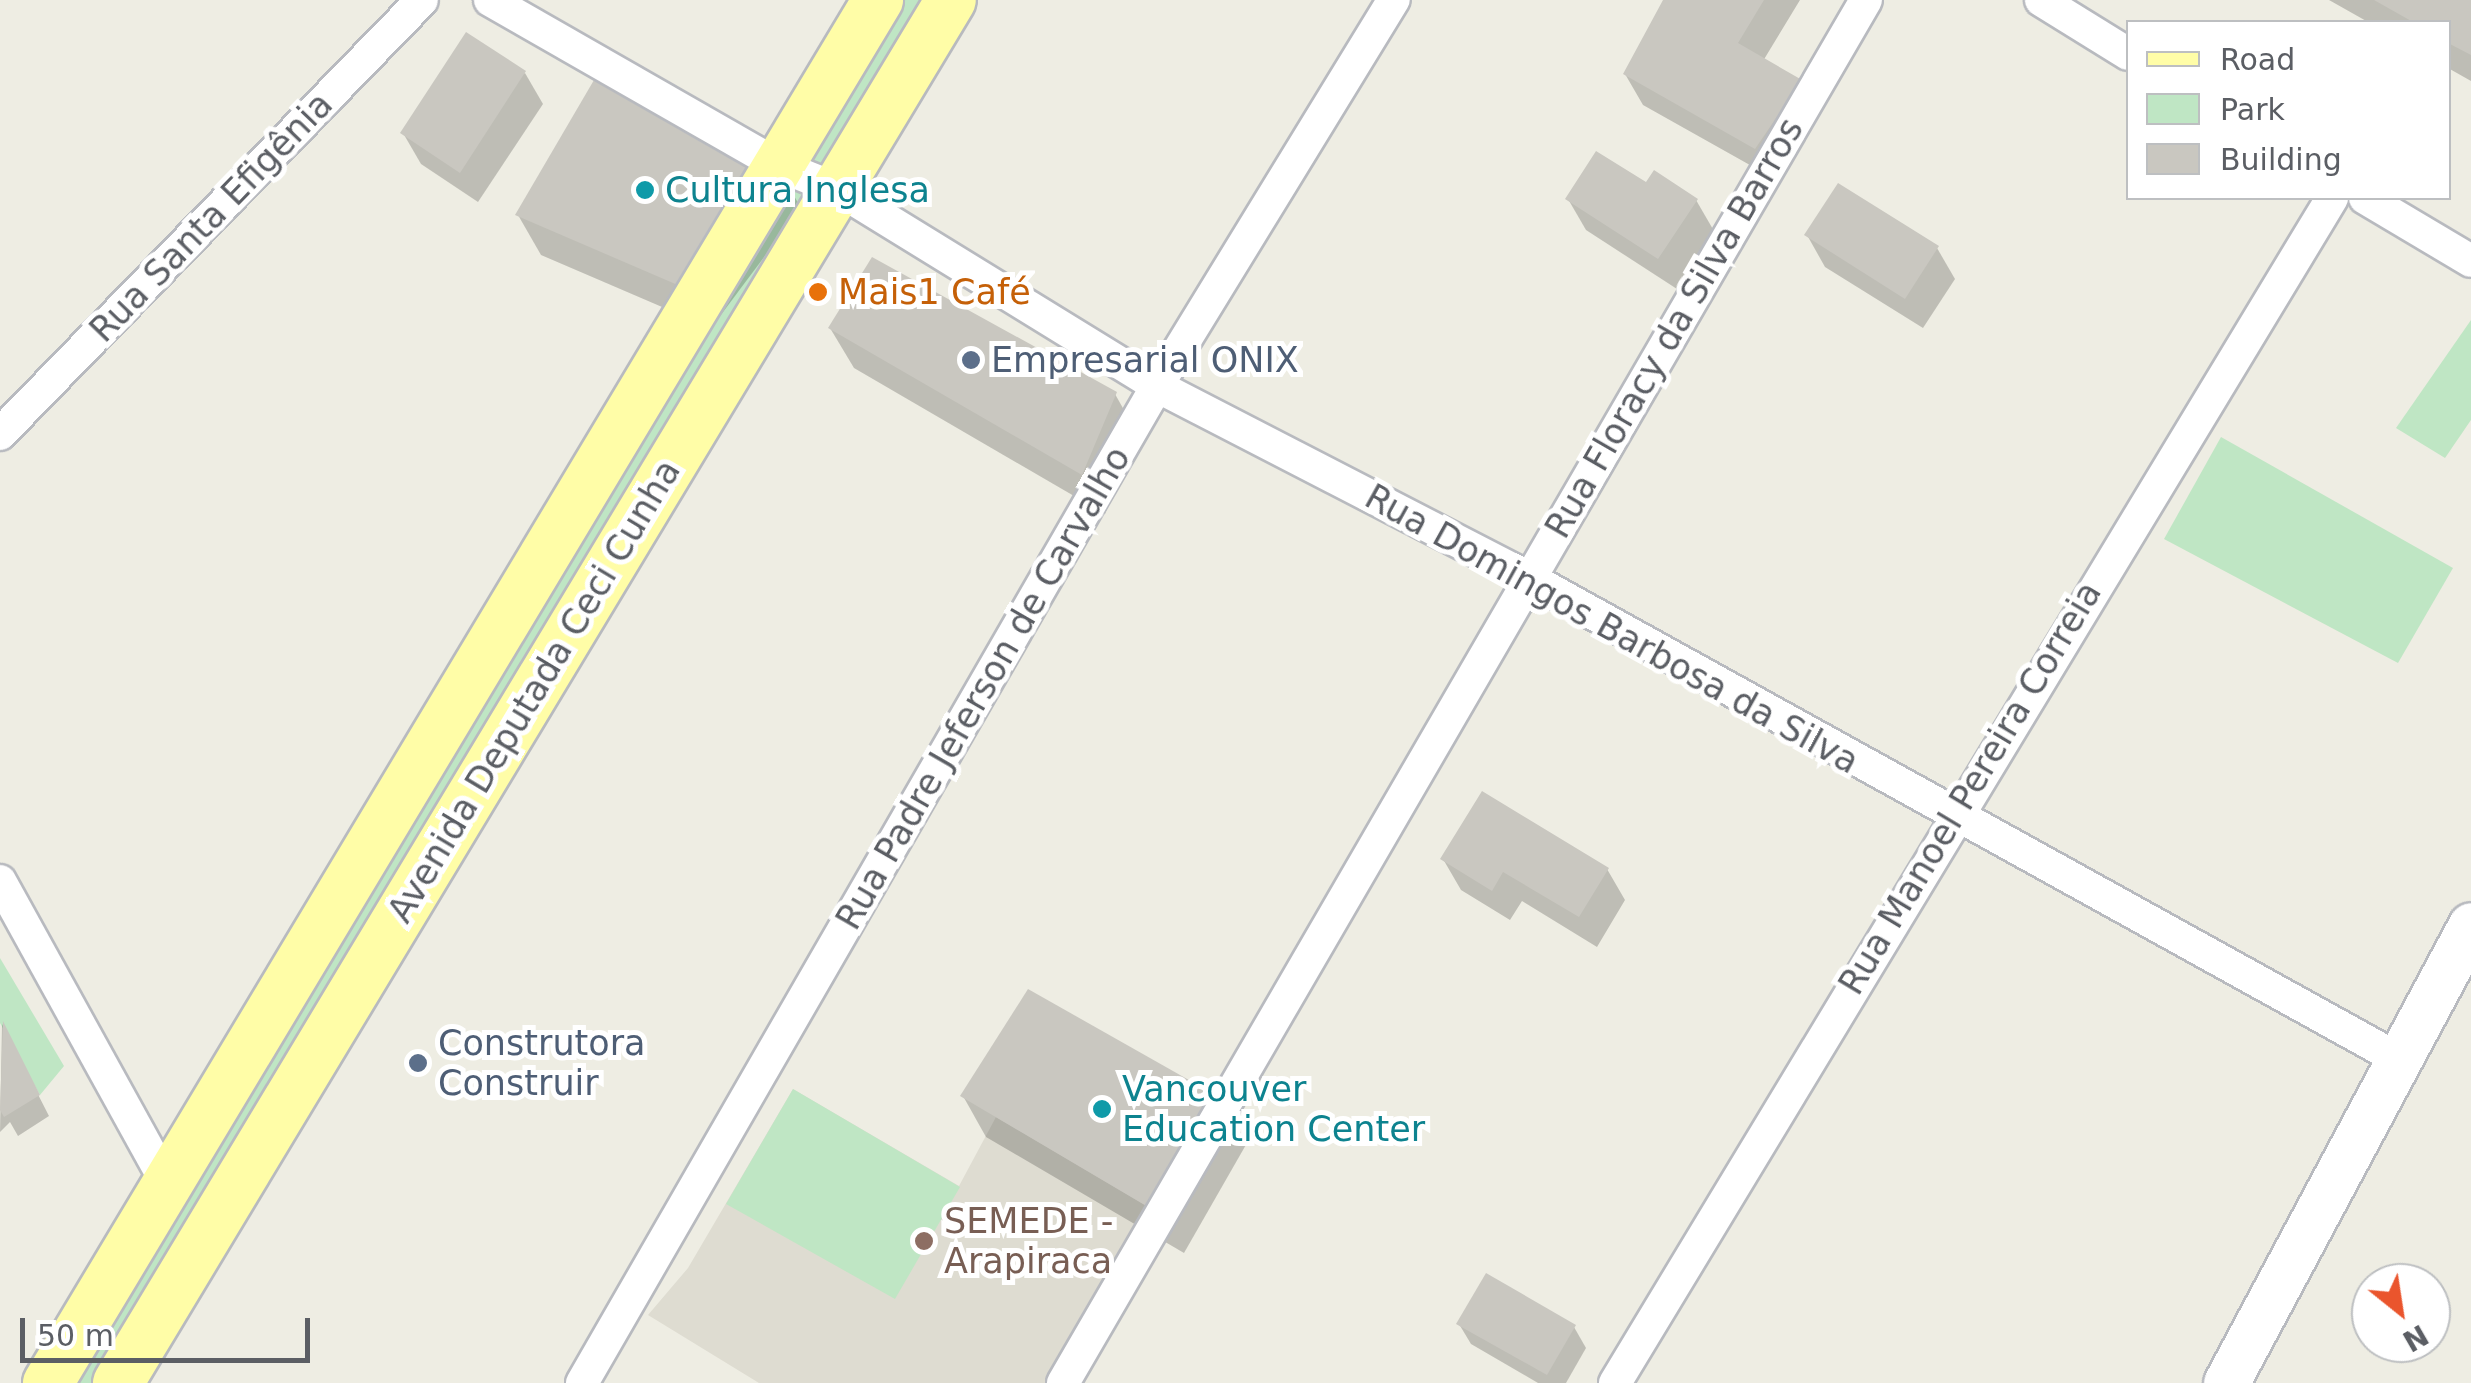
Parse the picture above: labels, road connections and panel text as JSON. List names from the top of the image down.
{
  "streets": {
    "main road": ["Avenida Deputada Ceci Cunha"],
    "street": [
      "Rua Santa Efigênia",
      "Rua Floracy da Silva Barros",
      "Rua Domingos Barbosa da Silva",
      "Rua Padre Jeferson de Carvalho",
      "Rua Manoel Pereira Correia"
    ]
  },
  "crossings": [
    ["Rua Floracy da Silva Barros", "Rua Domingos Barbosa da Silva"],
    ["Rua Domingos Barbosa da Silva", "Rua Padre Jeferson de Carvalho"],
    ["Rua Domingos Barbosa da Silva", "Avenida Deputada Ceci Cunha"],
    ["Rua Domingos Barbosa da Silva", "Rua Manoel Pereira Correia"]
  ],
  "places": [
    "Cultura Inglesa",
    "Mais1 Café",
    "Empresarial ONIX",
    "Construtora Construir",
    "Vancouver Education Center",
    "SEMEDE - Arapiraca"
  ],
  "legend": ["Road", "Park", "Building"],
  "scale_bar": "50 m",
  "north": "bottom right"
}
